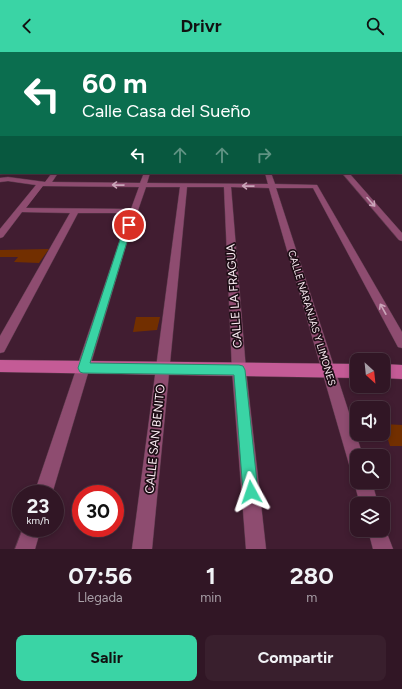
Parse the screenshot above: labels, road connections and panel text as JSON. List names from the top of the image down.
{
  "streets": {
    "street": ["CALLE LA FRAGUA", "CALLE NARANJAS Y LIMONES", "CALLE SAN BENITO"]
  },
  "north": "bottom right",
  "page": {
    "header": "Drivr",
    "turn": ["60 m", "Calle Casa del Sueño"],
    "speed": "23 km/h",
    "limit": "30",
    "eta": [
      "07:56",
      "Llegada",
      "1",
      "min",
      "280",
      "m"
    ],
    "buttons": ["Salir", "Compartir"]
  }
}
